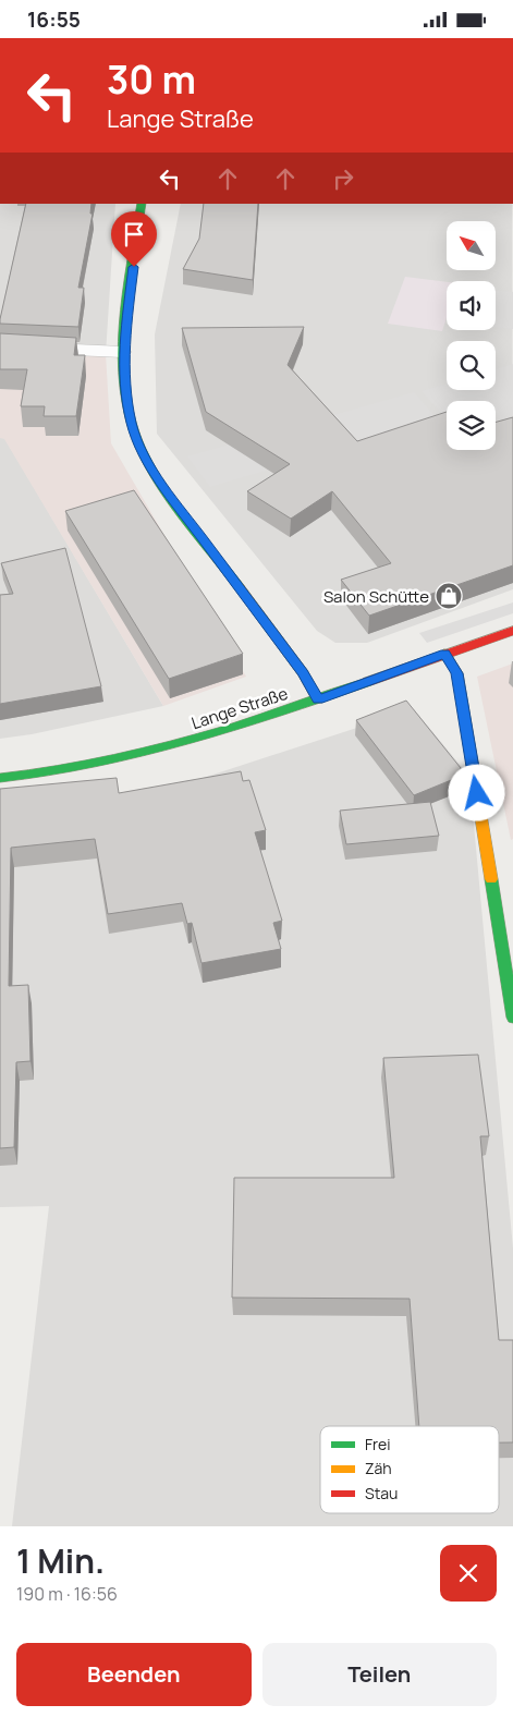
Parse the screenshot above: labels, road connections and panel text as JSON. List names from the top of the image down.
{
  "streets": {
    "street": ["Lange Straße"]
  },
  "places": {
    "shop": ["Salon Schütte"]
  },
  "legend": ["Frei", "Zäh", "Stau"],
  "north": "top left",
  "page": {
    "status": "16:55",
    "turn": ["30 m", "Lange Straße"],
    "heading": ["1 Min.", "190 m · 16:56"],
    "buttons": ["Beenden", "Teilen"]
  }
}
